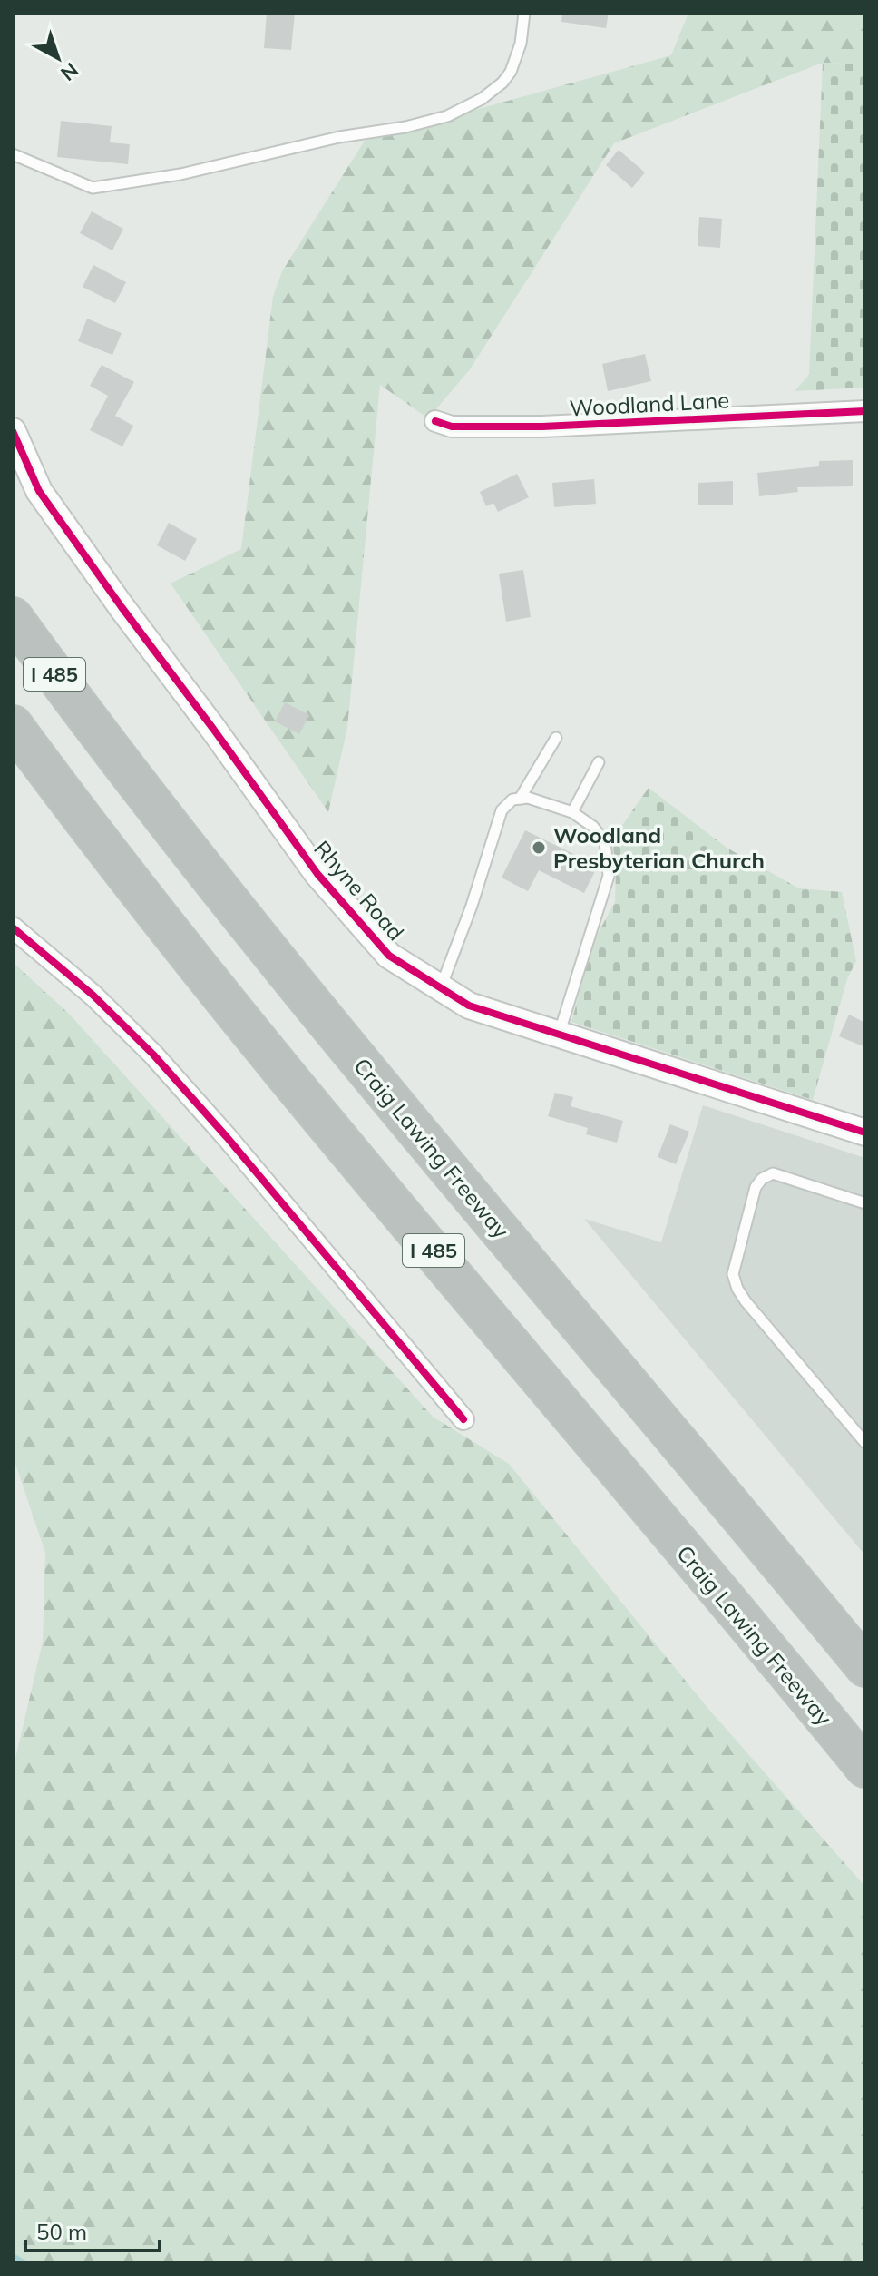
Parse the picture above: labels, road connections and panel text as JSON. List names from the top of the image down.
{
  "streets": {
    "highway": ["I 485", "Craig Lawing Freeway"],
    "street": ["Woodland Lane", "Rhyne Road"]
  },
  "places": ["Woodland Presbyterian Church"],
  "scale_bar": "50 m",
  "north": "bottom right"
}
